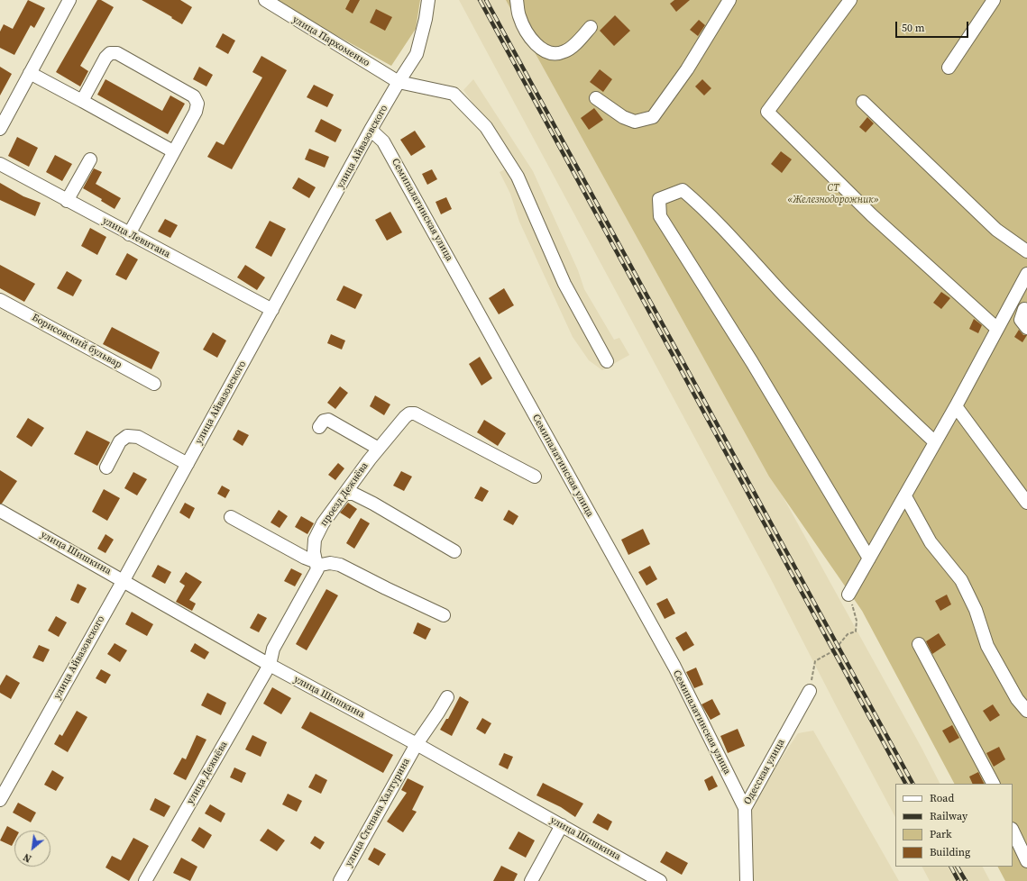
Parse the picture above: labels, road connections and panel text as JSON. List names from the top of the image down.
{
  "streets": {
    "street": [
      "улица Пархоменко",
      "улица Айвазовского",
      "Семипалатинская улица",
      "улица Левитана",
      "Борисовский бульвар",
      "проезд Дежнёва",
      "улица Шишкина",
      "Одесская улица",
      "улица Дежнёва",
      "улица Степана Халтурина"
    ]
  },
  "crossings": [
    ["улица Пархоменко", "улица Айвазовского"],
    ["улица Айвазовского", "Семипалатинская улица"],
    ["улица Айвазовского", "улица Левитана"],
    ["улица Айвазовского", "улица Шишкина"],
    ["Семипалатинская улица", "Одесская улица"],
    ["проезд Дежнёва", "улица Шишкина"],
    ["проезд Дежнёва", "улица Дежнёва"],
    ["улица Шишкина", "улица Дежнёва"],
    ["улица Шишкина", "улица Степана Халтурина"]
  ],
  "parks": ["СТ «Железнодорожник»"],
  "legend": [
    "Road",
    "Railway",
    "Park",
    "Building"
  ],
  "scale_bar": "50 m",
  "north": "bottom left"
}
